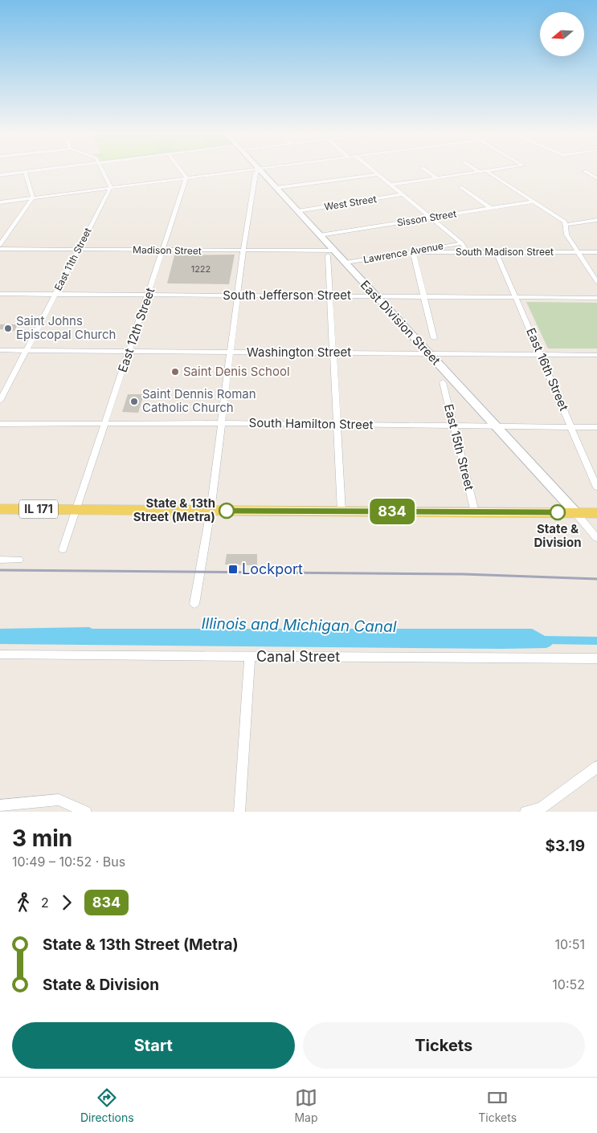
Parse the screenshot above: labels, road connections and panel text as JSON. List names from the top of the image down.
{
  "streets": {
    "main road": ["IL 171"],
    "street": [
      "West Street",
      "Sisson Street",
      "Madison Street",
      "South Madison Street",
      "Lawrence Avenue",
      "East 11th Street",
      "South Jefferson Street",
      "East Division Street",
      "East 12th Street",
      "Washington Street",
      "East 16th Street",
      "South Hamilton Street",
      "East 15th Street",
      "Canal Street"
    ]
  },
  "crossings": [
    ["West Street", "East Division Street"],
    ["Sisson Street", "East Division Street"],
    ["Madison Street", "East 11th Street"],
    ["Madison Street", "East Division Street"],
    ["Madison Street", "East 12th Street"],
    ["South Madison Street", "Lawrence Avenue"],
    ["South Madison Street", "East 16th Street"],
    ["Lawrence Avenue", "East Division Street"],
    ["East 11th Street", "South Jefferson Street"],
    ["East 11th Street", "Washington Street"],
    ["South Jefferson Street", "East Division Street"],
    ["South Jefferson Street", "East 12th Street"],
    ["South Jefferson Street", "East 16th Street"],
    ["East Division Street", "Washington Street"],
    ["East Division Street", "South Hamilton Street"],
    ["East Division Street", "IL 171"],
    ["East 12th Street", "Washington Street"],
    ["East 12th Street", "South Hamilton Street"],
    ["East 12th Street", "IL 171"],
    ["Washington Street", "East 16th Street"],
    ["East 16th Street", "South Hamilton Street"],
    ["South Hamilton Street", "East 15th Street"],
    ["East 15th Street", "IL 171"]
  ],
  "water": ["Illinois and Michigan Canal"],
  "places": {
    "other": [
      "Saint Johns Episcopal Church",
      "Saint Denis School",
      "Saint Dennis Roman Catholic Church",
      "State & 13th Street (Metra)",
      "State & Division"
    ],
    "transit": ["Lockport"]
  },
  "lines": ["bus line 834"],
  "house_numbers": ["1222"],
  "north": "left",
  "page": {
    "on_map": "834",
    "heading": ["3 min", "10:49 – 10:52 · Bus", "$3.19"],
    "legs": ["2", "834"],
    "list": [
      {
        "name": "State & 13th Street (Metra)",
        "value": "10:51"
      },
      {
        "name": "State & Division",
        "value": "10:52"
      }
    ],
    "buttons": ["Start", "Tickets"],
    "tabs": ["Directions", "Map", "Tickets"]
  }
}
